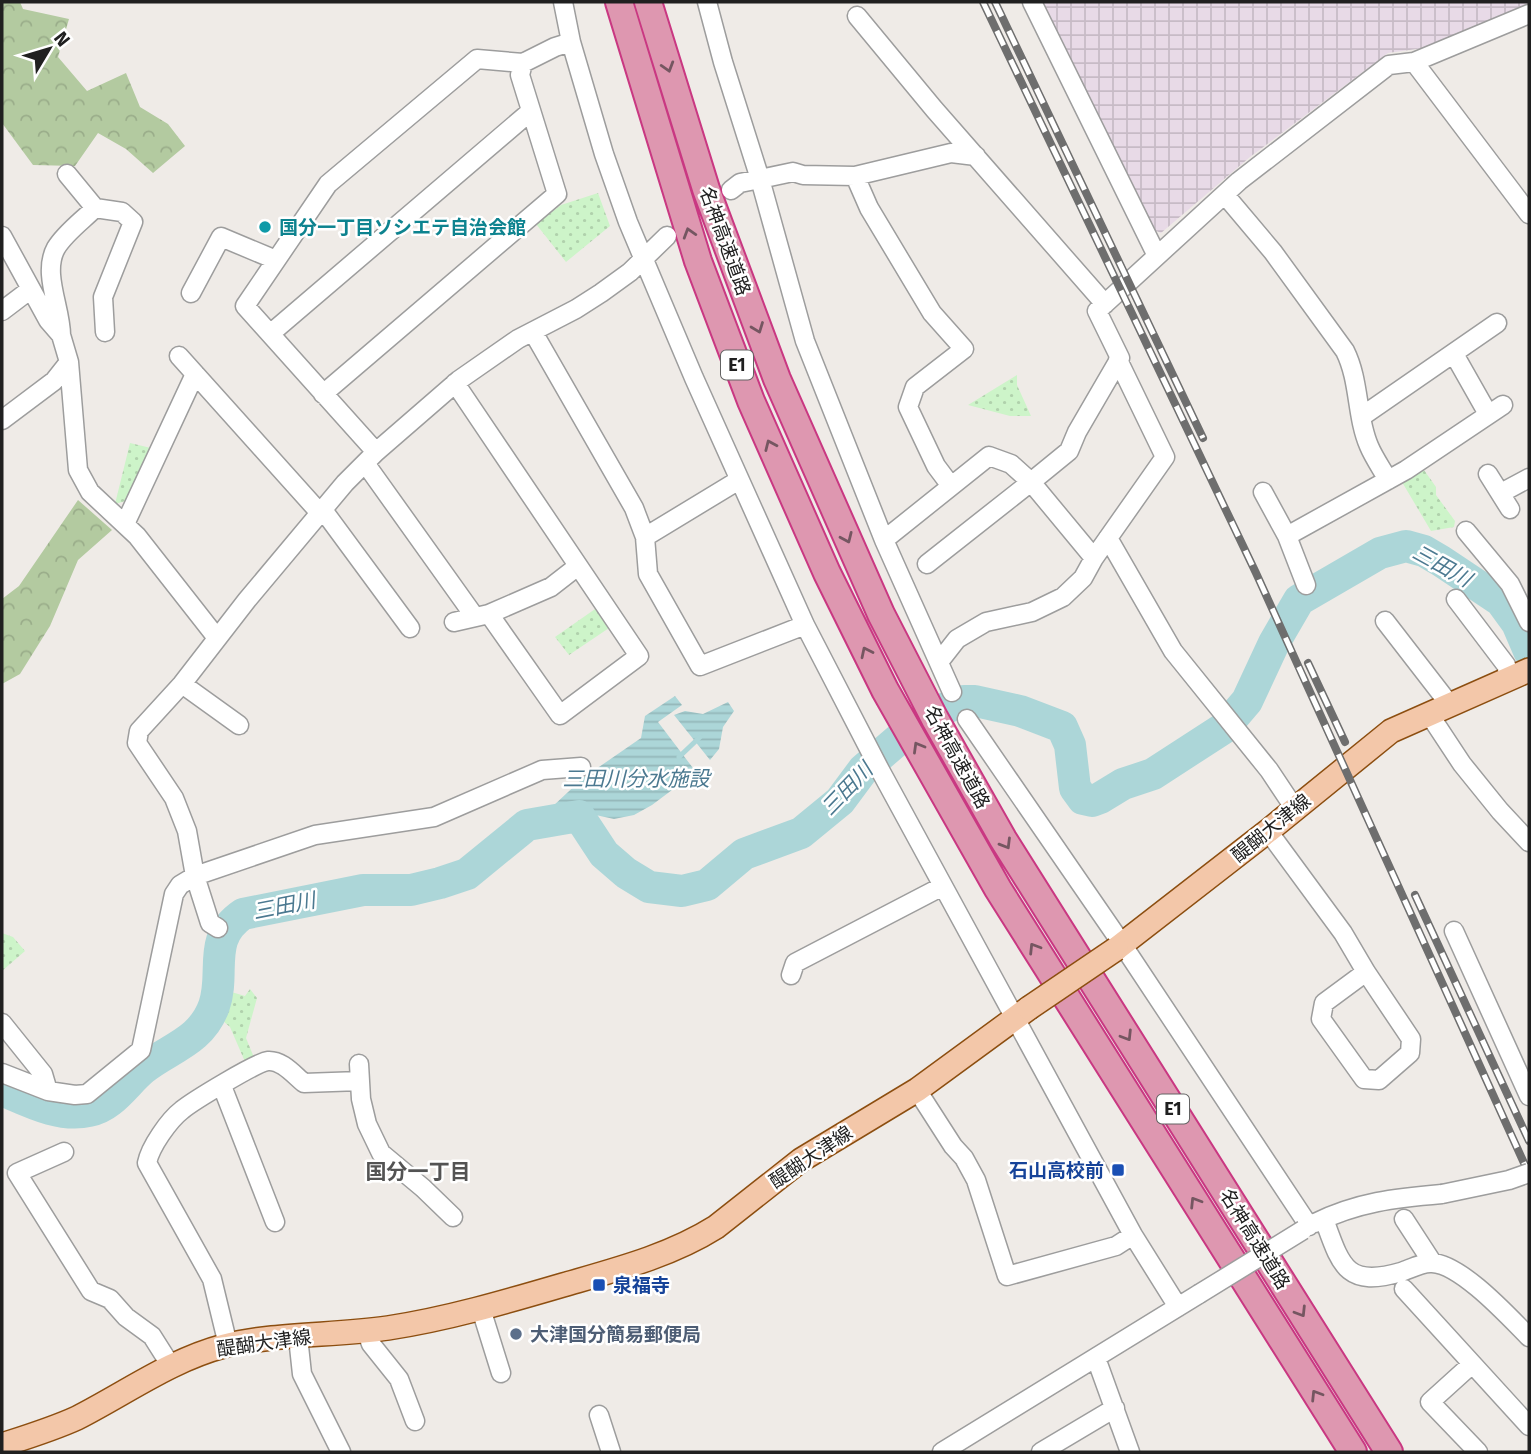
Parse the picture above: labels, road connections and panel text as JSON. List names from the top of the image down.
{
  "streets": {
    "highway": ["名神高速道路", "E1"],
    "main road": ["醍醐大津線"]
  },
  "districts": ["国分一丁目"],
  "water": ["三田川", "三田川分水施設"],
  "places": {
    "other": ["国分一丁目ソシエテ自治会館", "大津国分簡易郵便局"],
    "transit": ["石山高校前", "泉福寺"]
  },
  "north": "top right"
}
